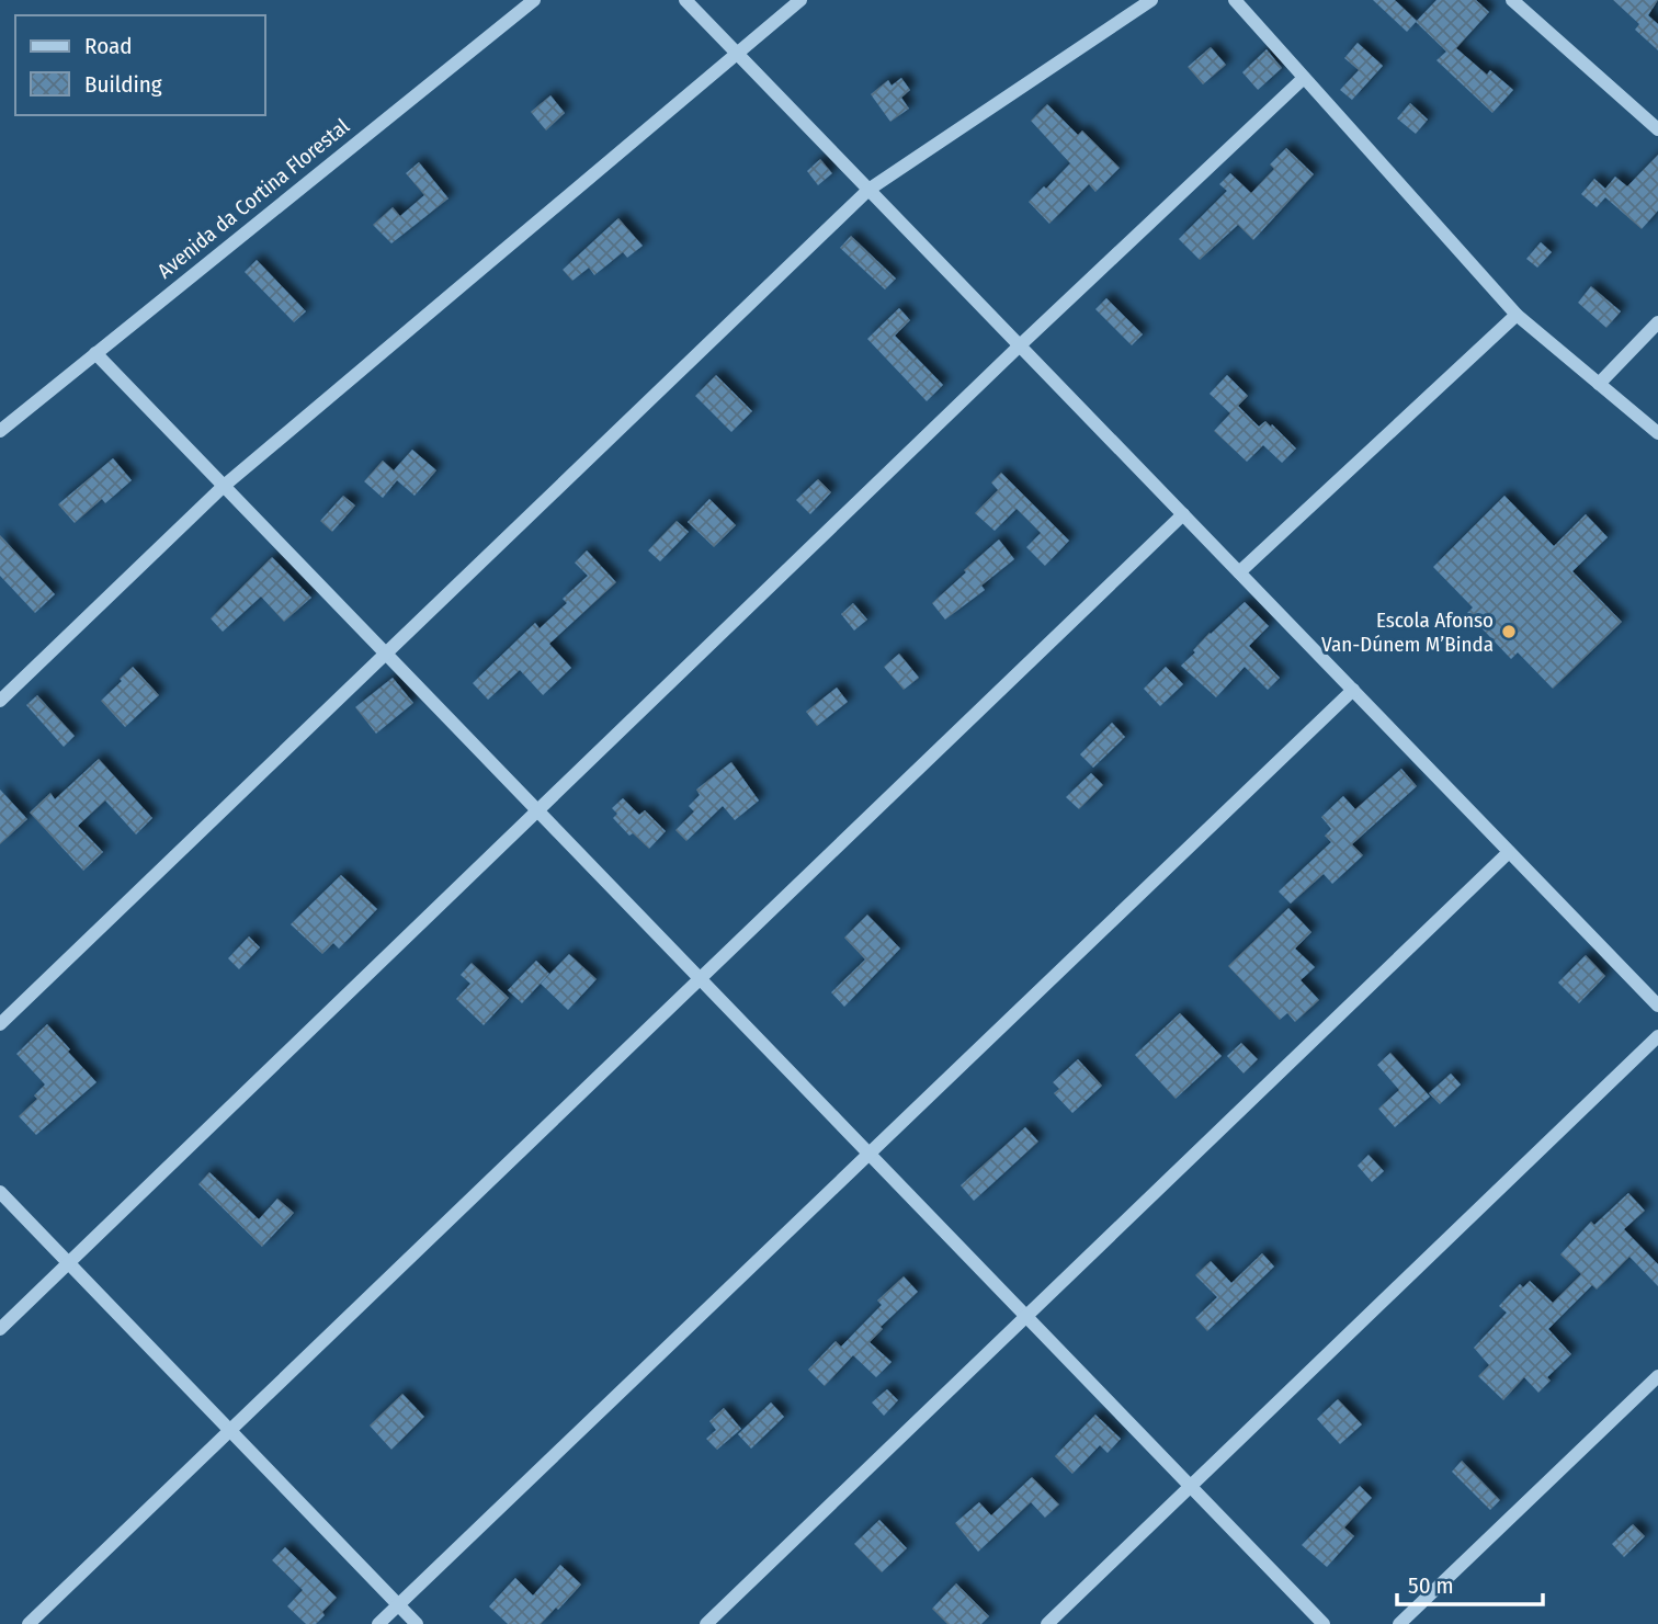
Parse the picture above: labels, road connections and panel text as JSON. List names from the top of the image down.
{
  "streets": {
    "street": ["Avenida da Cortina Florestal"]
  },
  "places": ["Escola Afonso Van-Dúnem M’Binda"],
  "legend": ["Road", "Building"],
  "scale_bar": "50 m"
}
